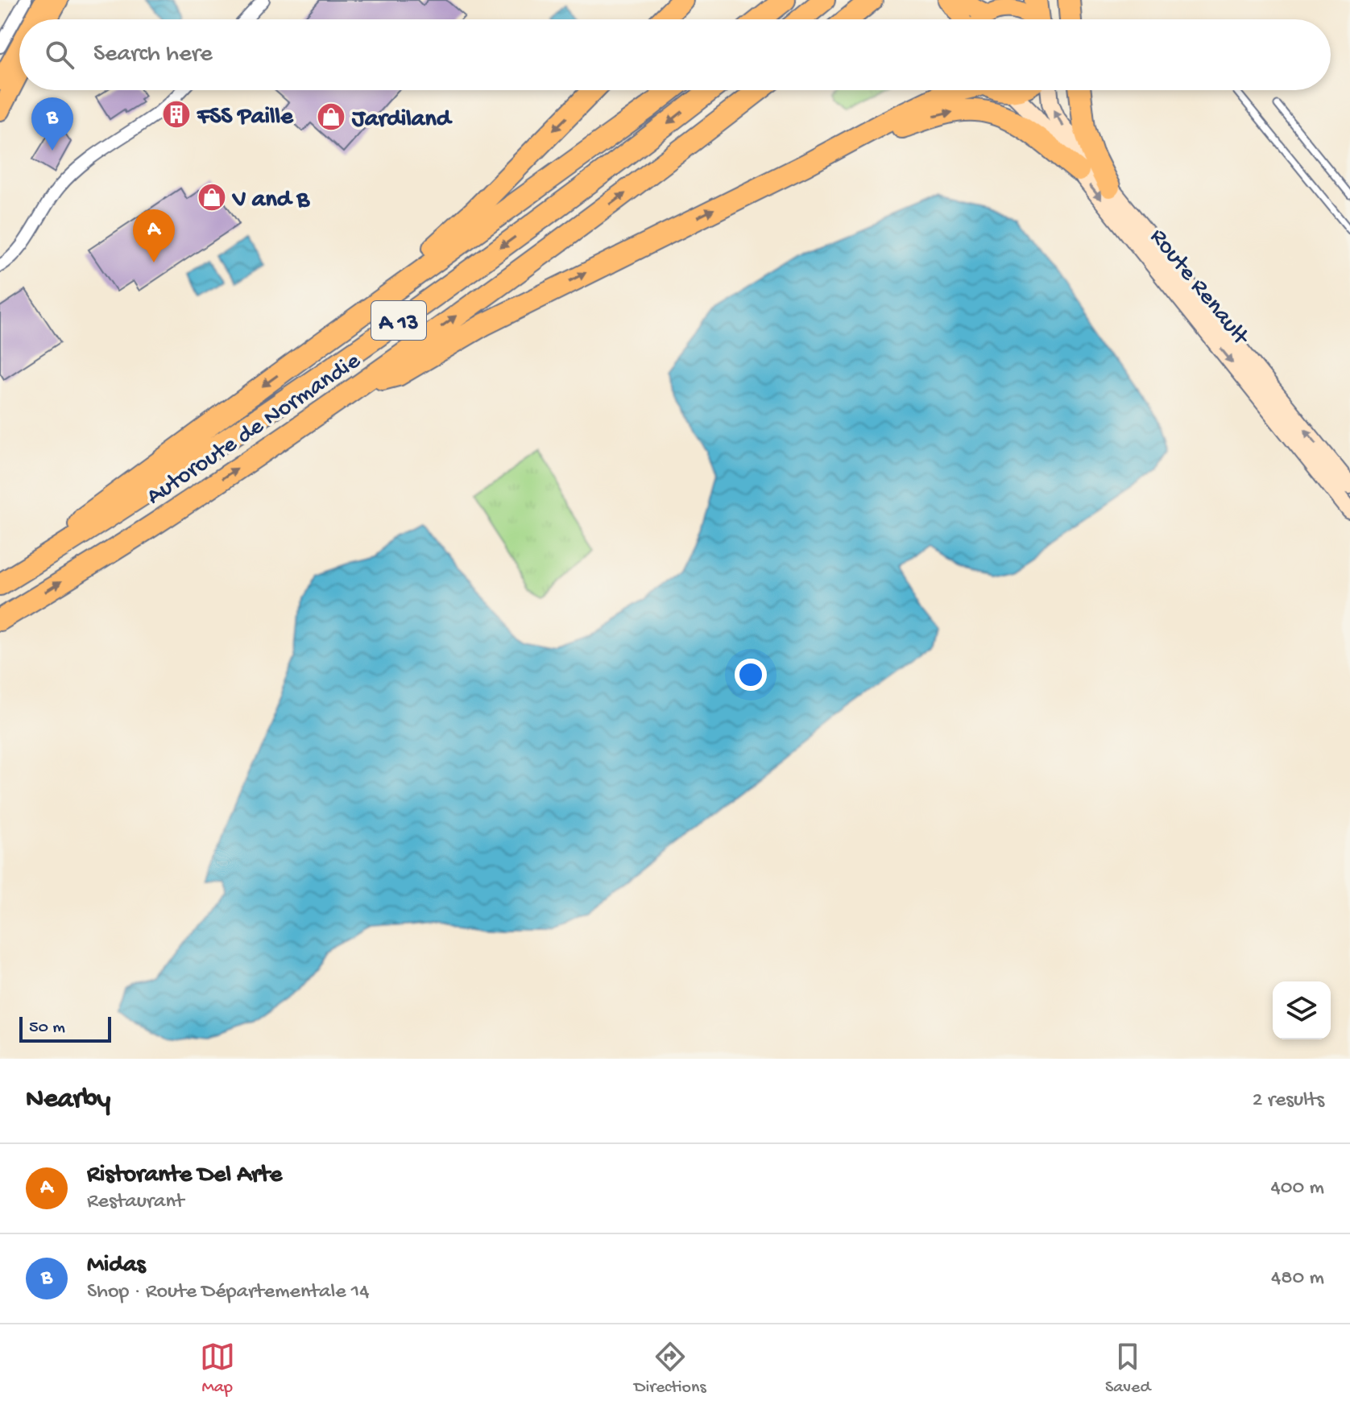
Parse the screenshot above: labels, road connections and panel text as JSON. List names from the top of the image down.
{
  "streets": {
    "highway": ["A 13", "Autoroute de Normandie"],
    "main road": ["Route Renault"]
  },
  "places": {
    "building": ["FSS Paille"],
    "shop": ["Jardiland", "V and B"]
  },
  "scale_bar": "50 m",
  "page": {
    "search": "Search here",
    "pins": ["B", "A"],
    "scale": "50 m",
    "heading": ["Nearby", "2 results"],
    "list": [
      {
        "mark": "A",
        "name": "Ristorante Del Arte",
        "note": "Restaurant",
        "value": "400 m"
      },
      {
        "mark": "B",
        "name": "Midas",
        "note": "Shop · Route Départementale 14",
        "value": "480 m"
      }
    ],
    "nav": ["Map", "Directions", "Saved"]
  }
}
